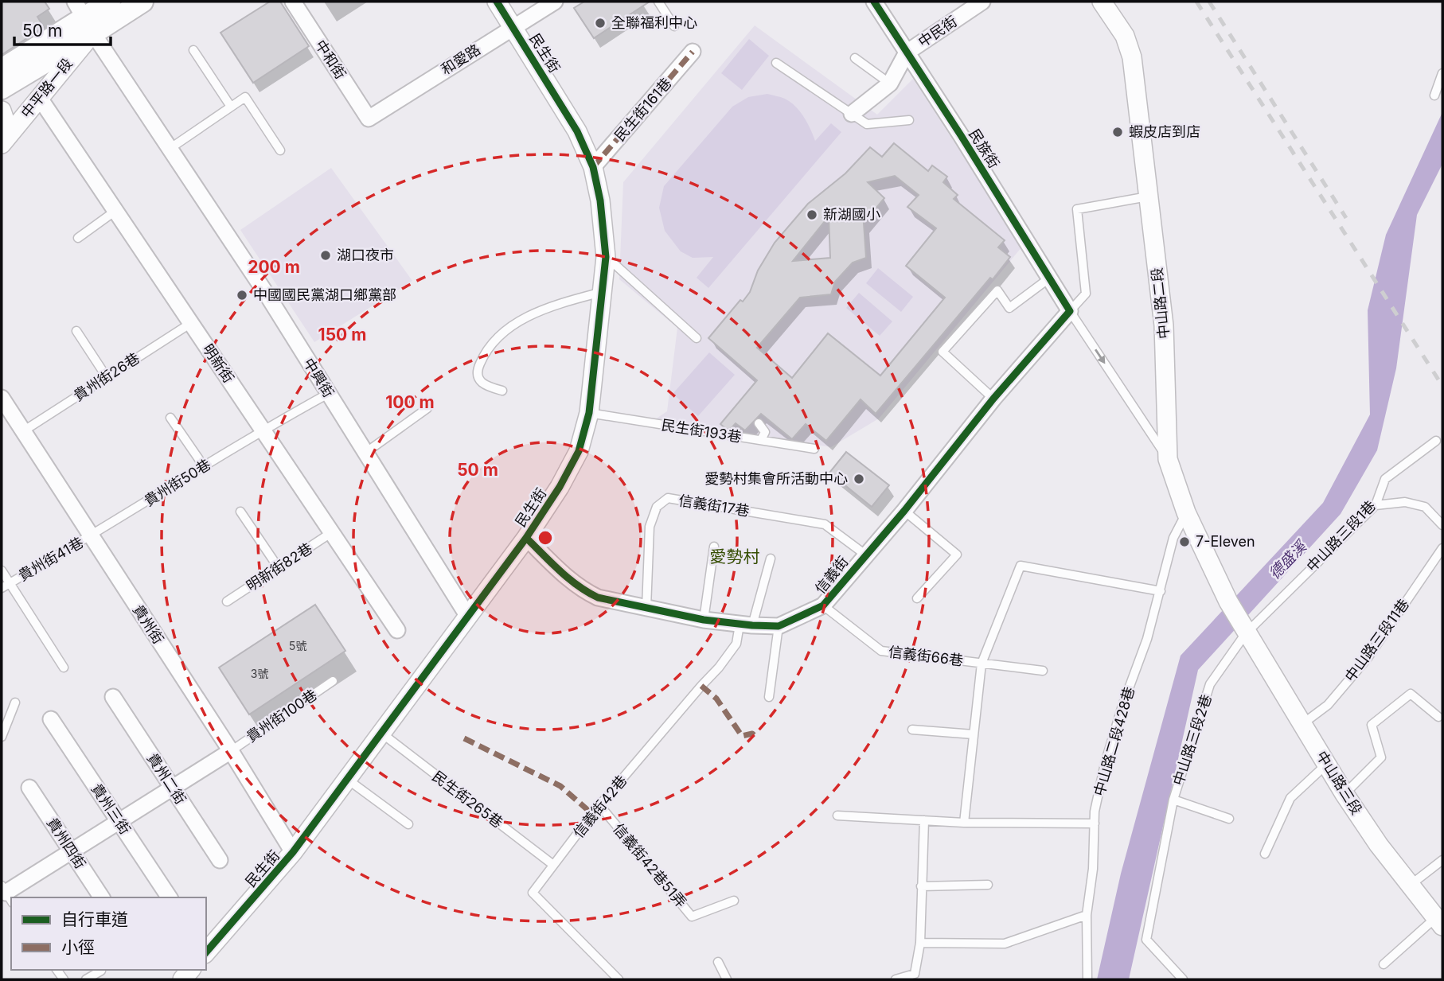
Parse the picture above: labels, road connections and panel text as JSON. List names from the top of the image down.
{
  "streets": {
    "street": [
      "中民街",
      "民生街",
      "中和街",
      "和愛路",
      "中平路一段",
      "民生街161巷",
      "民族街",
      "中山路二段",
      "明新街",
      "中興街",
      "信義街",
      "貴州街",
      "貴州二街",
      "中山路三段",
      "貴州三街",
      "貴州四街"
    ],
    "lane": [
      "貴州街26巷",
      "民生街193巷",
      "貴州街50巷",
      "信義街17巷",
      "中山路三段1巷",
      "貴州街41巷",
      "明新街82巷",
      "中山路三段11巷",
      "信義街66巷",
      "貴州街100巷",
      "中山路三段2巷",
      "中山路二段428巷",
      "民生街265巷",
      "信義街42巷",
      "信義街42巷51弄"
    ]
  },
  "crossings": [
    ["中民街", "民族街"],
    ["民生街", "和愛路"],
    ["民生街", "民生街161巷"],
    ["民生街", "中興街"],
    ["民生街", "民生街193巷"],
    ["民生街", "信義街"],
    ["民生街", "貴州街"],
    ["民生街", "民生街265巷"],
    ["中和街", "和愛路"],
    ["中平路一段", "明新街"],
    ["中平路一段", "中興街"],
    ["民族街", "中山路二段"],
    ["民族街", "信義街"],
    ["中山路二段", "中山路三段1巷"],
    ["中山路二段", "中山路三段2巷"],
    ["中山路二段", "中山路二段428巷"],
    ["中山路二段", "中山路三段"],
    ["明新街", "貴州街26巷"],
    ["明新街", "貴州街50巷"],
    ["明新街", "明新街82巷"],
    ["貴州街26巷", "貴州街"],
    ["中興街", "貴州街50巷"],
    ["貴州街50巷", "貴州街41巷"],
    ["貴州街50巷", "貴州街"],
    ["信義街17巷", "信義街"],
    ["中山路三段1巷", "中山路三段2巷"],
    ["中山路三段1巷", "中山路三段"],
    ["貴州街41巷", "貴州街"],
    ["信義街", "信義街66巷"],
    ["信義街", "信義街42巷"],
    ["貴州街", "貴州街100巷"],
    ["中山路三段11巷", "中山路三段"],
    ["中山路三段2巷", "中山路三段"],
    ["民生街265巷", "信義街42巷"],
    ["信義街42巷", "信義街42巷51弄"]
  ],
  "districts": ["愛勢村"],
  "water": ["德盛溪"],
  "places": [
    "全聯福利中心",
    "蝦皮店到店",
    "新湖國小",
    "湖口夜市",
    "中國國民黨湖口鄉黨部",
    "愛勢村集會所活動中心",
    "7-Eleven"
  ],
  "house_numbers": ["5號", "3號"],
  "legend": ["自行車道", "小徑"],
  "scale_bar": "50 m",
  "rings": [
    "200 m",
    "150 m",
    "100 m",
    "50 m"
  ]
}
